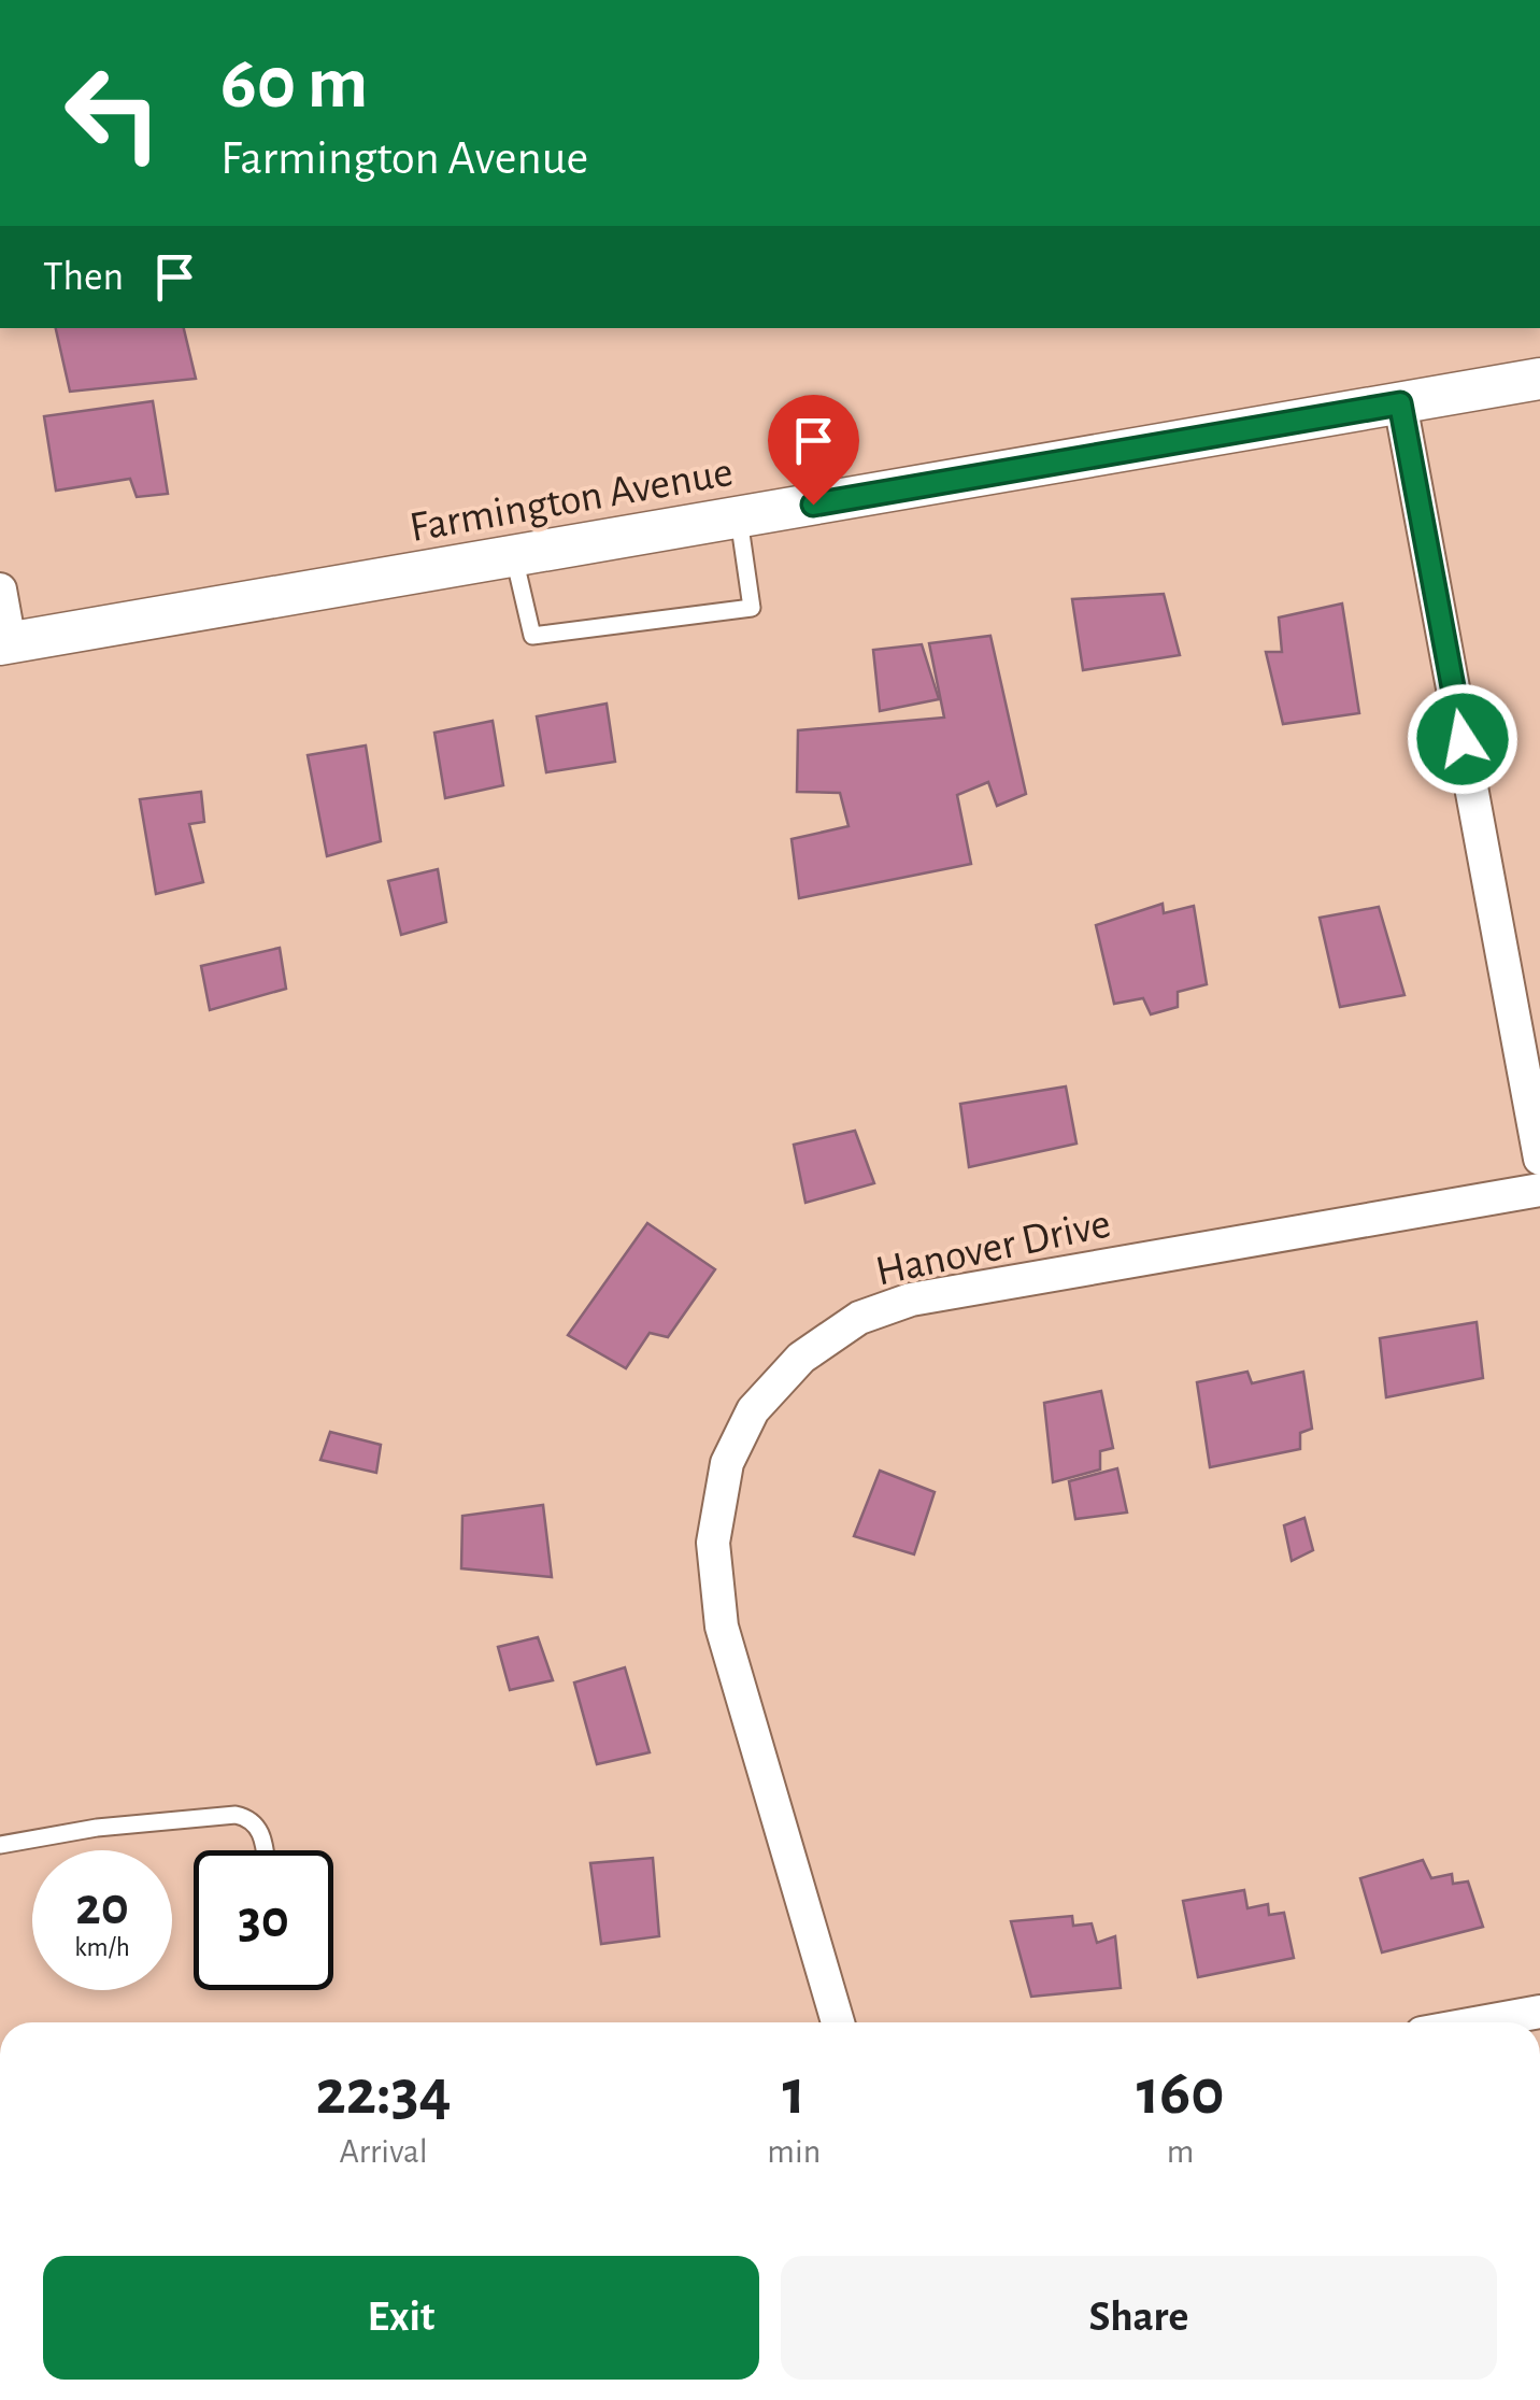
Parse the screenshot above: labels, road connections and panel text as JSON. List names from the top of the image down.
{
  "streets": {
    "street": ["Farmington Avenue", "Hanover Drive"]
  },
  "page": {
    "turn": ["60 m", "Farmington Avenue"],
    "then": "Then",
    "speed": "20 km/h",
    "limit": "30",
    "eta": [
      "22:34",
      "Arrival",
      "1",
      "min",
      "160",
      "m"
    ],
    "buttons": ["Exit", "Share"]
  }
}
